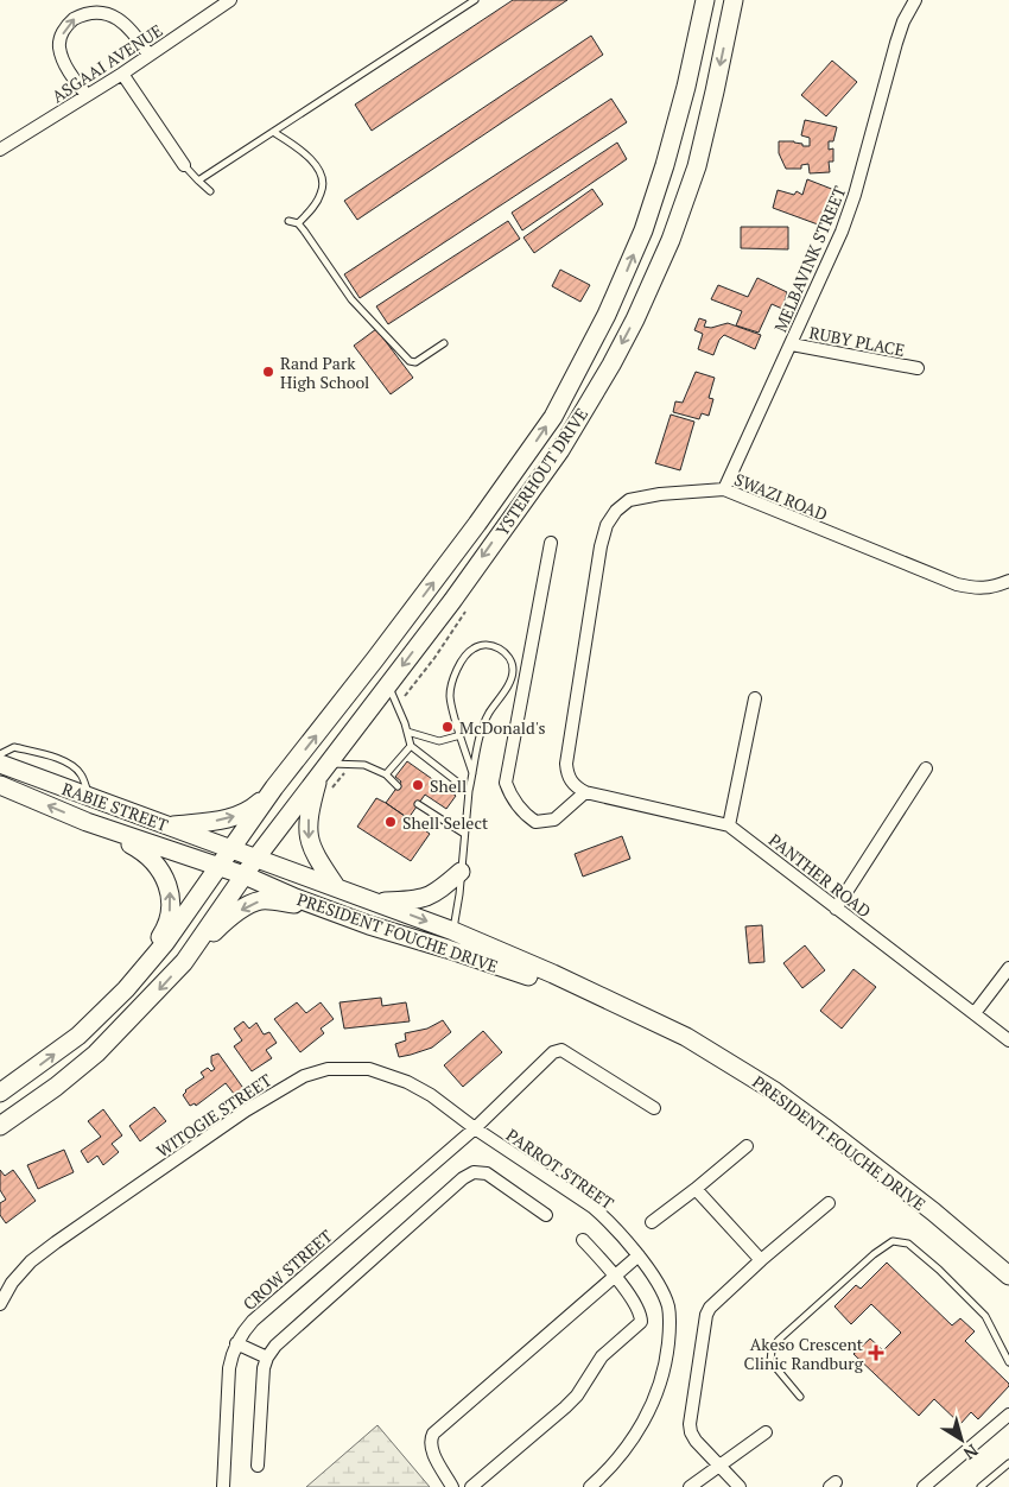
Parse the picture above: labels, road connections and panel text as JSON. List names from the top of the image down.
{
  "streets": {
    "main road": ["YSTERHOUT DRIVE", "RABIE STREET", "PRESIDENT FOUCHE DRIVE"],
    "street": [
      "ASGAAI AVENUE",
      "MELBAVINK STREET",
      "RUBY PLACE",
      "SWAZI ROAD",
      "PANTHER ROAD",
      "WITOGIE STREET",
      "PARROT STREET",
      "CROW STREET"
    ]
  },
  "crossings": [
    ["MELBAVINK STREET", "RUBY PLACE"],
    ["MELBAVINK STREET", "SWAZI ROAD"],
    ["YSTERHOUT DRIVE", "RABIE STREET"],
    ["YSTERHOUT DRIVE", "PRESIDENT FOUCHE DRIVE"],
    ["SWAZI ROAD", "PANTHER ROAD"],
    ["RABIE STREET", "PRESIDENT FOUCHE DRIVE"],
    ["WITOGIE STREET", "PARROT STREET"],
    ["WITOGIE STREET", "CROW STREET"],
    ["PARROT STREET", "CROW STREET"]
  ],
  "places": {
    "other": [
      "Rand Park High School",
      "McDonald's",
      "Shell",
      "Shell Select"
    ],
    "health": ["Akeso Crescent Clinic Randburg"]
  },
  "north": "bottom right"
}
